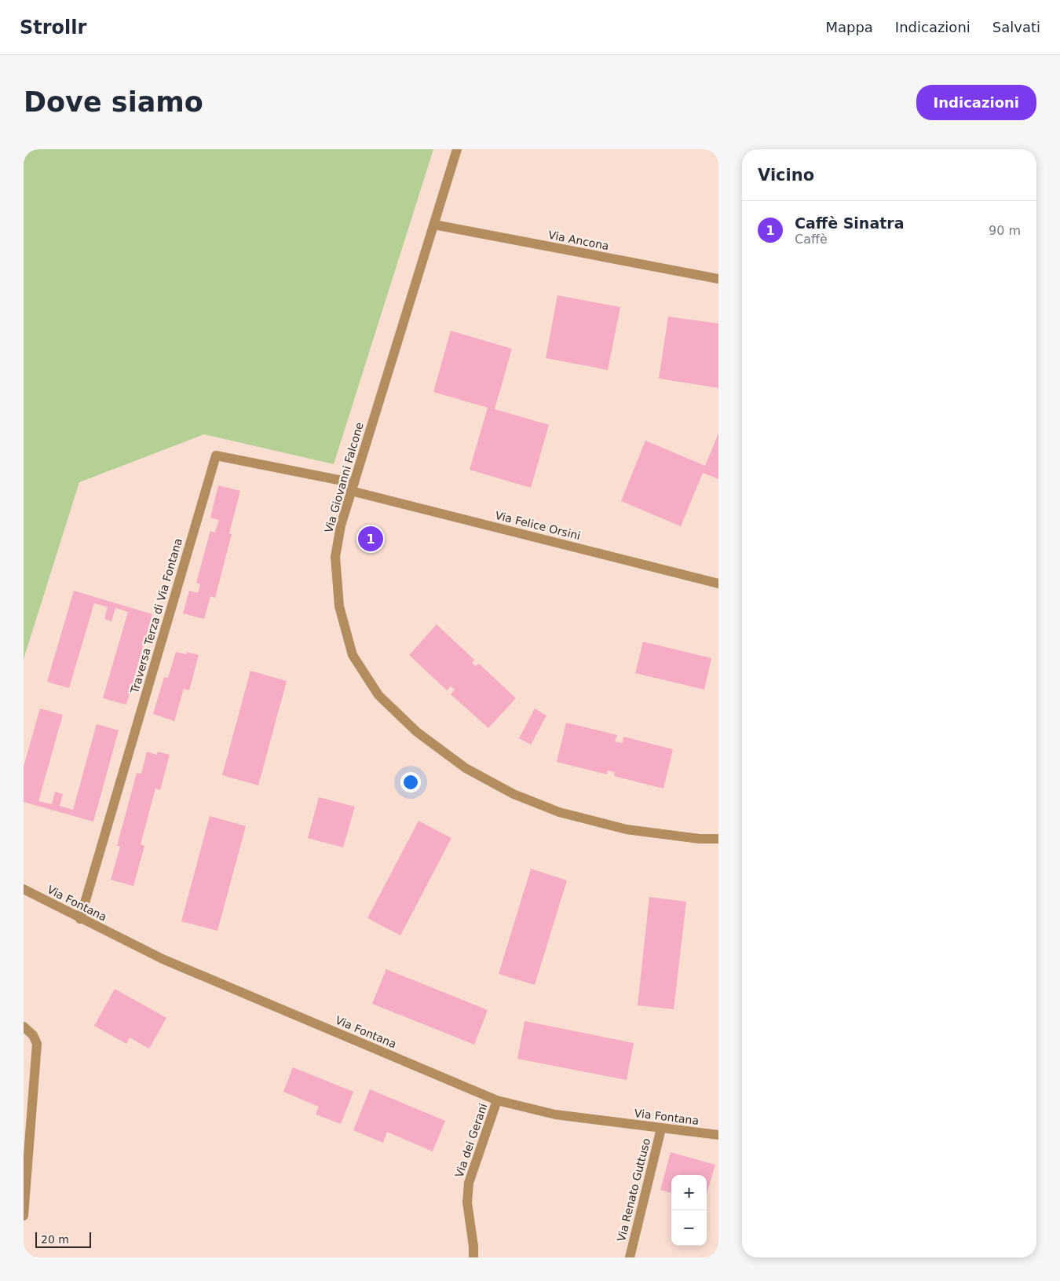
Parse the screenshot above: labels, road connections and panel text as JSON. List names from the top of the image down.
{
  "streets": {
    "street": [
      "Via Ancona",
      "Via Giovanni Falcone",
      "Via Felice Orsini",
      "Traversa Terza di Via Fontana",
      "Via Fontana",
      "Via dei Gerani",
      "Via Renato Guttuso"
    ]
  },
  "crossings": [
    ["Via Ancona", "Via Giovanni Falcone"],
    ["Via Giovanni Falcone", "Via Felice Orsini"],
    ["Via Giovanni Falcone", "Traversa Terza di Via Fontana"],
    ["Via Felice Orsini", "Traversa Terza di Via Fontana"],
    ["Traversa Terza di Via Fontana", "Via Fontana"],
    ["Via Fontana", "Via dei Gerani"],
    ["Via Fontana", "Via Renato Guttuso"]
  ],
  "scale_bar": "20 m",
  "page": {
    "header": "Strollr",
    "nav": ["Mappa", "Indicazioni", "Salvati"],
    "buttons": "Indicazioni",
    "title": "Dove siamo",
    "heading": "Vicino",
    "list": [
      {
        "mark": "1",
        "name": "Caffè Sinatra",
        "note": "Caffè",
        "value": "90 m"
      }
    ],
    "pins": "1",
    "map_buttons": ["+", "−"],
    "scale": "20 m"
  }
}
